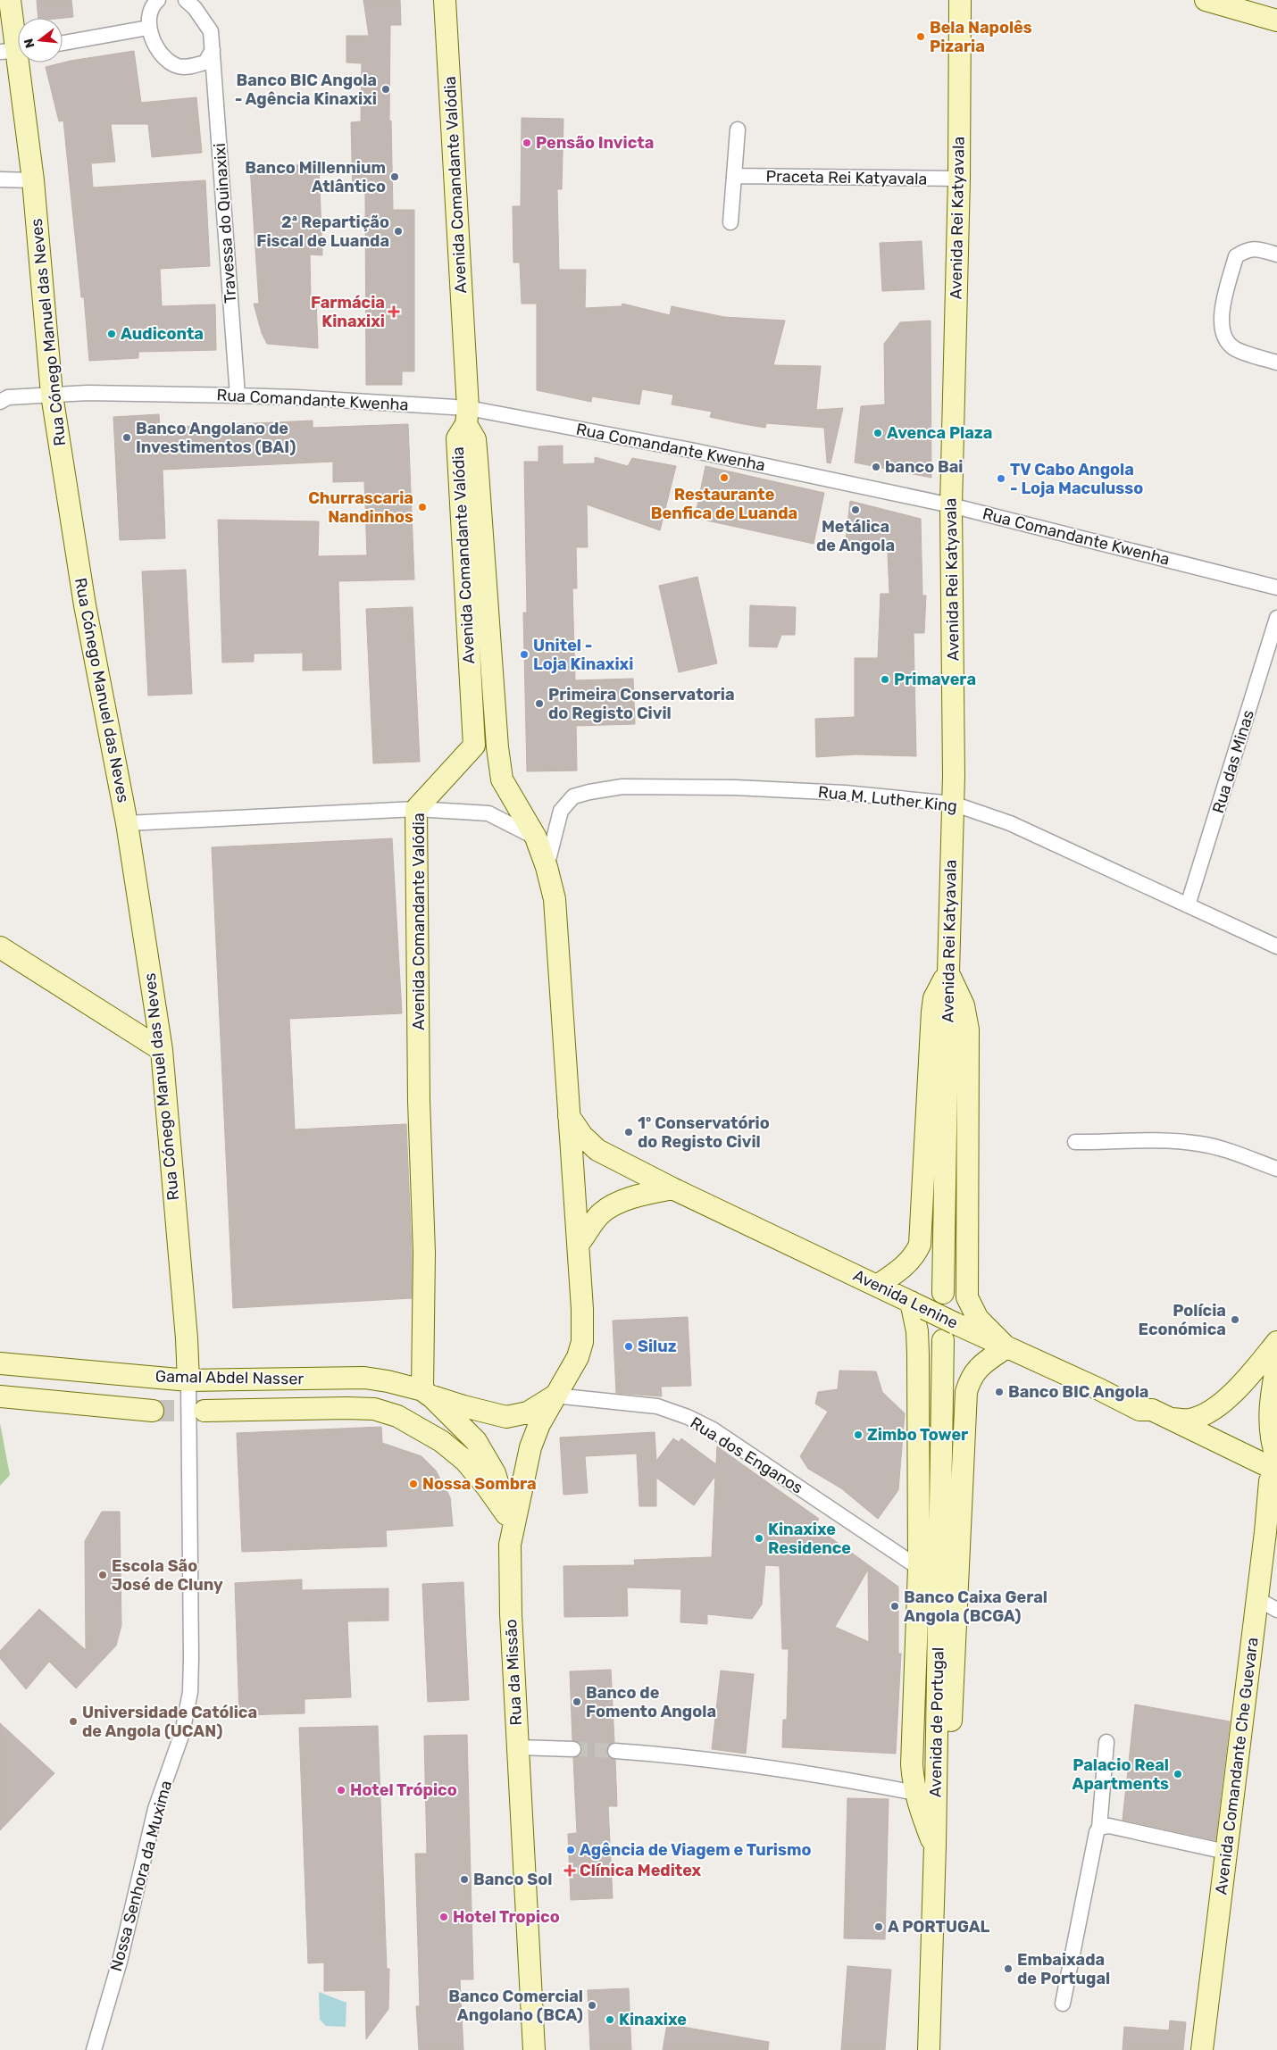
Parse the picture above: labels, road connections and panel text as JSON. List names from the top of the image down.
{
  "streets": {
    "main road": [
      "Avenida Comandante Valódia",
      "Avenida Rei Katyavala",
      "Rua Cónego Manuel das Neves",
      "Avenida Lenine",
      "Gamal Abdel Nasser",
      "Rua da Missão",
      "Avenida de Portugal",
      "Avenida Comandante Che Guevara"
    ],
    "street": [
      "Praceta Rei Katyavala",
      "Travessa do Quinaxixi",
      "Rua Comandante Kwenha",
      "Rua das Minas",
      "Rua M. Luther King",
      "Rua dos Enganos",
      "Nossa Senhora da Muxima"
    ]
  },
  "crossings": [
    ["Praceta Rei Katyavala", "Avenida Rei Katyavala"],
    ["Avenida Comandante Valódia", "Rua Comandante Kwenha"],
    ["Avenida Comandante Valódia", "Rua M. Luther King"],
    ["Avenida Comandante Valódia", "Avenida Lenine"],
    ["Avenida Comandante Valódia", "Gamal Abdel Nasser"],
    ["Avenida Comandante Valódia", "Rua da Missão"],
    ["Avenida Rei Katyavala", "Rua Comandante Kwenha"],
    ["Avenida Rei Katyavala", "Rua M. Luther King"],
    ["Travessa do Quinaxixi", "Rua Comandante Kwenha"],
    ["Rua Cónego Manuel das Neves", "Rua Comandante Kwenha"],
    ["Rua Cónego Manuel das Neves", "Gamal Abdel Nasser"],
    ["Rua Cónego Manuel das Neves", "Nossa Senhora da Muxima"],
    ["Rua das Minas", "Rua M. Luther King"],
    ["Avenida Lenine", "Avenida Comandante Che Guevara"],
    ["Gamal Abdel Nasser", "Rua dos Enganos"],
    ["Gamal Abdel Nasser", "Rua da Missão"],
    ["Gamal Abdel Nasser", "Nossa Senhora da Muxima"],
    ["Rua dos Enganos", "Rua da Missão"]
  ],
  "places": {
    "other": [
      "Bela Napolês Pizaria",
      "Banco BIC Angola - Agência Kinaxixi",
      "Pensão Invicta",
      "Banco Millennium Atlântico",
      "2ª Repartição Fiscal de Luanda",
      "Audiconta",
      "Avenca Plaza",
      "Banco Angolano de Investimentos (BAI)",
      "banco Bai",
      "Restaurante Benfica de Luanda",
      "TV Cabo Angola - Loja Maculusso",
      "Churrascaria Nandinhos",
      "Metálica de Angola",
      "Unitel - Loja Kinaxixi",
      "Primavera",
      "Primeira Conservatoria do Registo Civil",
      "1º Conservatório do Registo Civil",
      "Polícia Económica",
      "Siluz",
      "Banco BIC Angola",
      "Zimbo Tower",
      "Nossa Sombra",
      "Kinaxixe Residence",
      "Escola São José de Cluny",
      "Banco Caixa Geral Angola (BCGA)",
      "Banco de Fomento Angola",
      "Universidade Católica de Angola (UCAN)",
      "Palacio Real Apartments",
      "Hotel Trópico",
      "Agência de Viagem e Turismo",
      "Banco Sol",
      "Hotel Tropico",
      "A PORTUGAL",
      "Embaixada de Portugal",
      "Banco Comercial Angolano (BCA)",
      "Kinaxixe"
    ],
    "health": ["Farmácia Kinaxixi", "Clínica Meditex"]
  },
  "north": "left"
}
